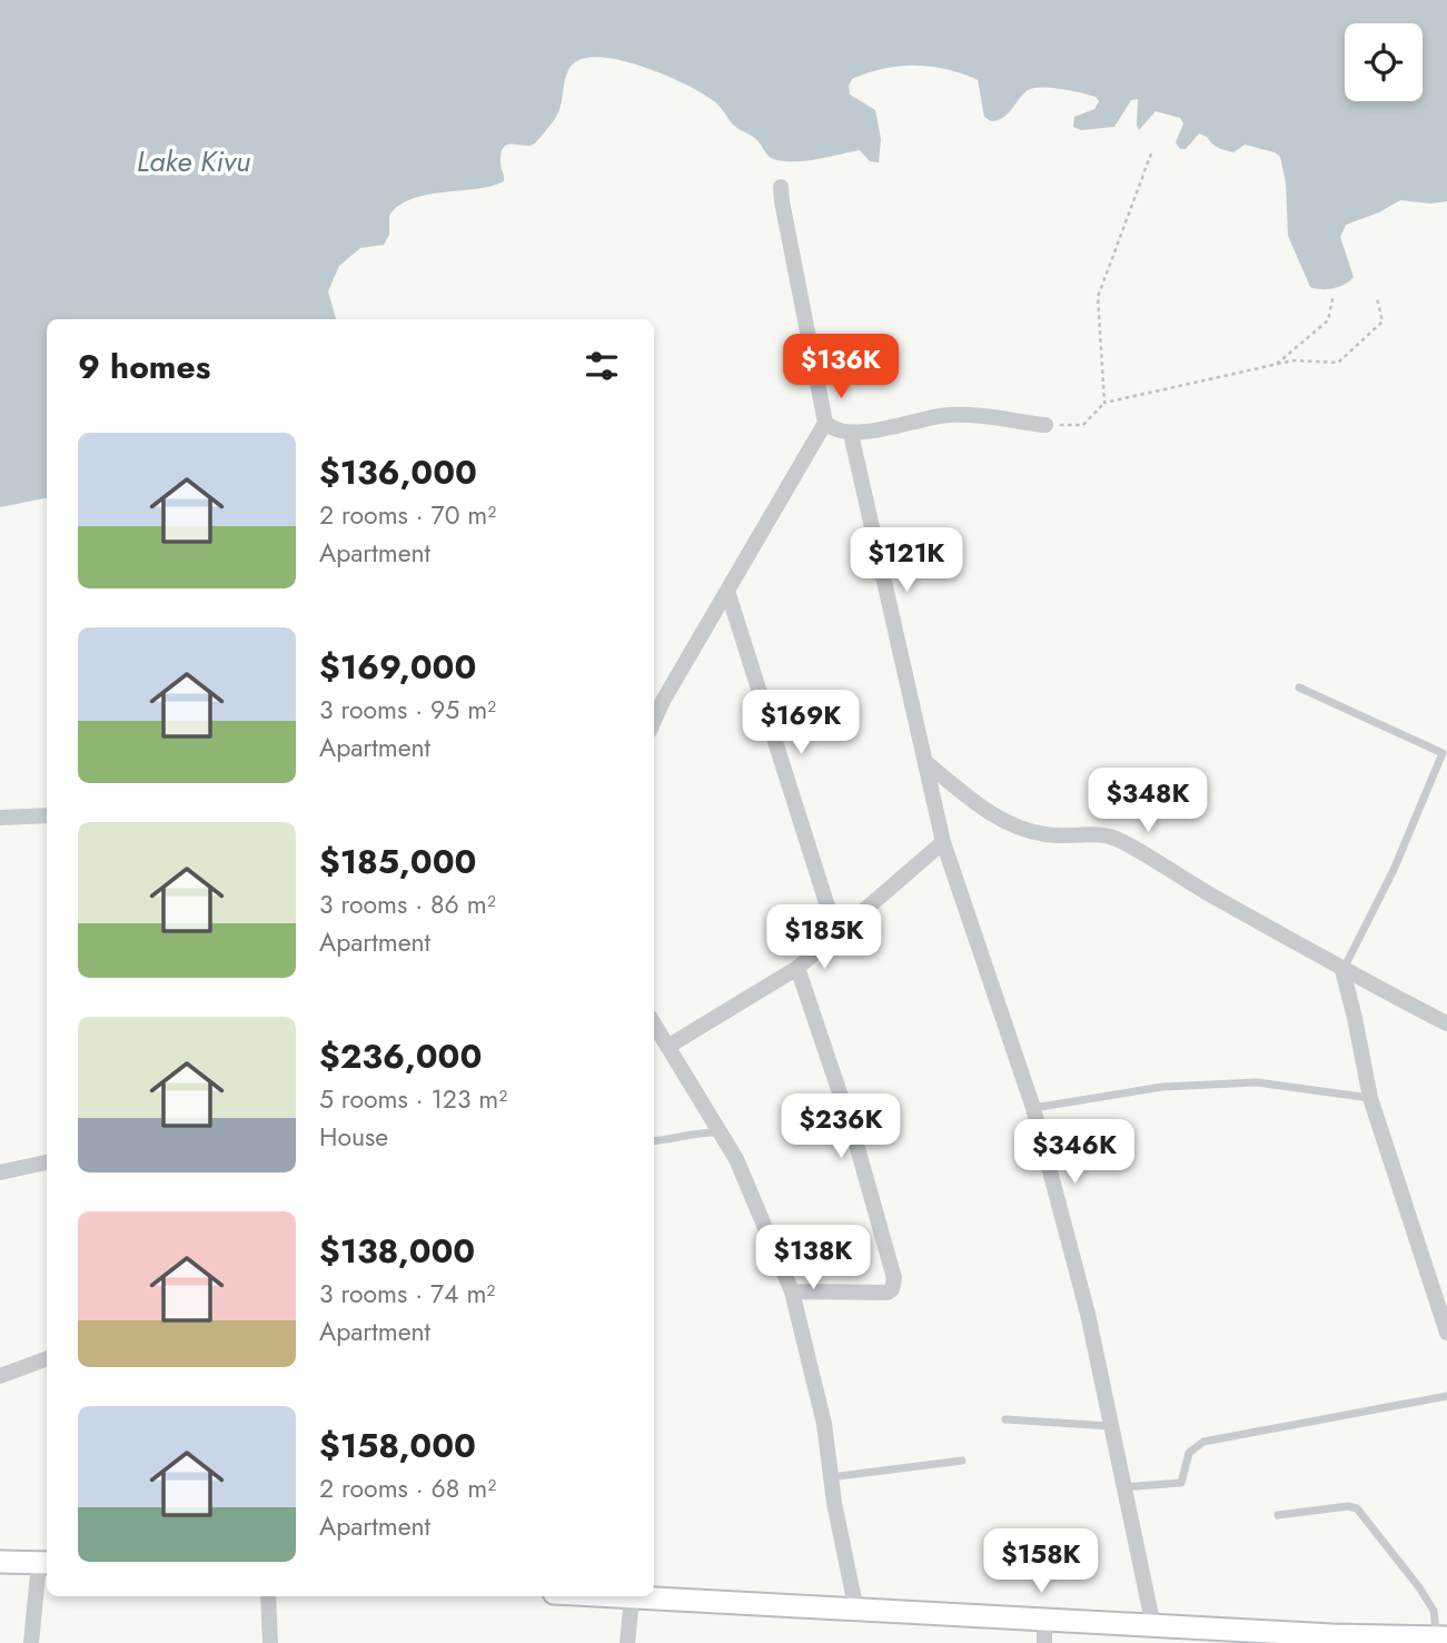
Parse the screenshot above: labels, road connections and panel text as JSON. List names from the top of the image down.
{
  "water": ["Lake Kivu"],
  "page": {
    "heading": "9 homes",
    "price": [
      "$136K",
      "$121K",
      "$169K",
      "$348K",
      "$185K",
      "$236K",
      "$346K",
      "$138K",
      "$158K"
    ],
    "list": [
      {
        "name": "$136,000",
        "note": "2 rooms · 70 m² · Apartment"
      },
      {
        "name": "$169,000",
        "note": "3 rooms · 95 m² · Apartment"
      },
      {
        "name": "$185,000",
        "note": "3 rooms · 86 m² · Apartment"
      },
      {
        "name": "$236,000",
        "note": "5 rooms · 123 m² · House"
      },
      {
        "name": "$138,000",
        "note": "3 rooms · 74 m² · Apartment"
      },
      {
        "name": "$158,000",
        "note": "2 rooms · 68 m² · Apartment"
      }
    ]
  }
}
